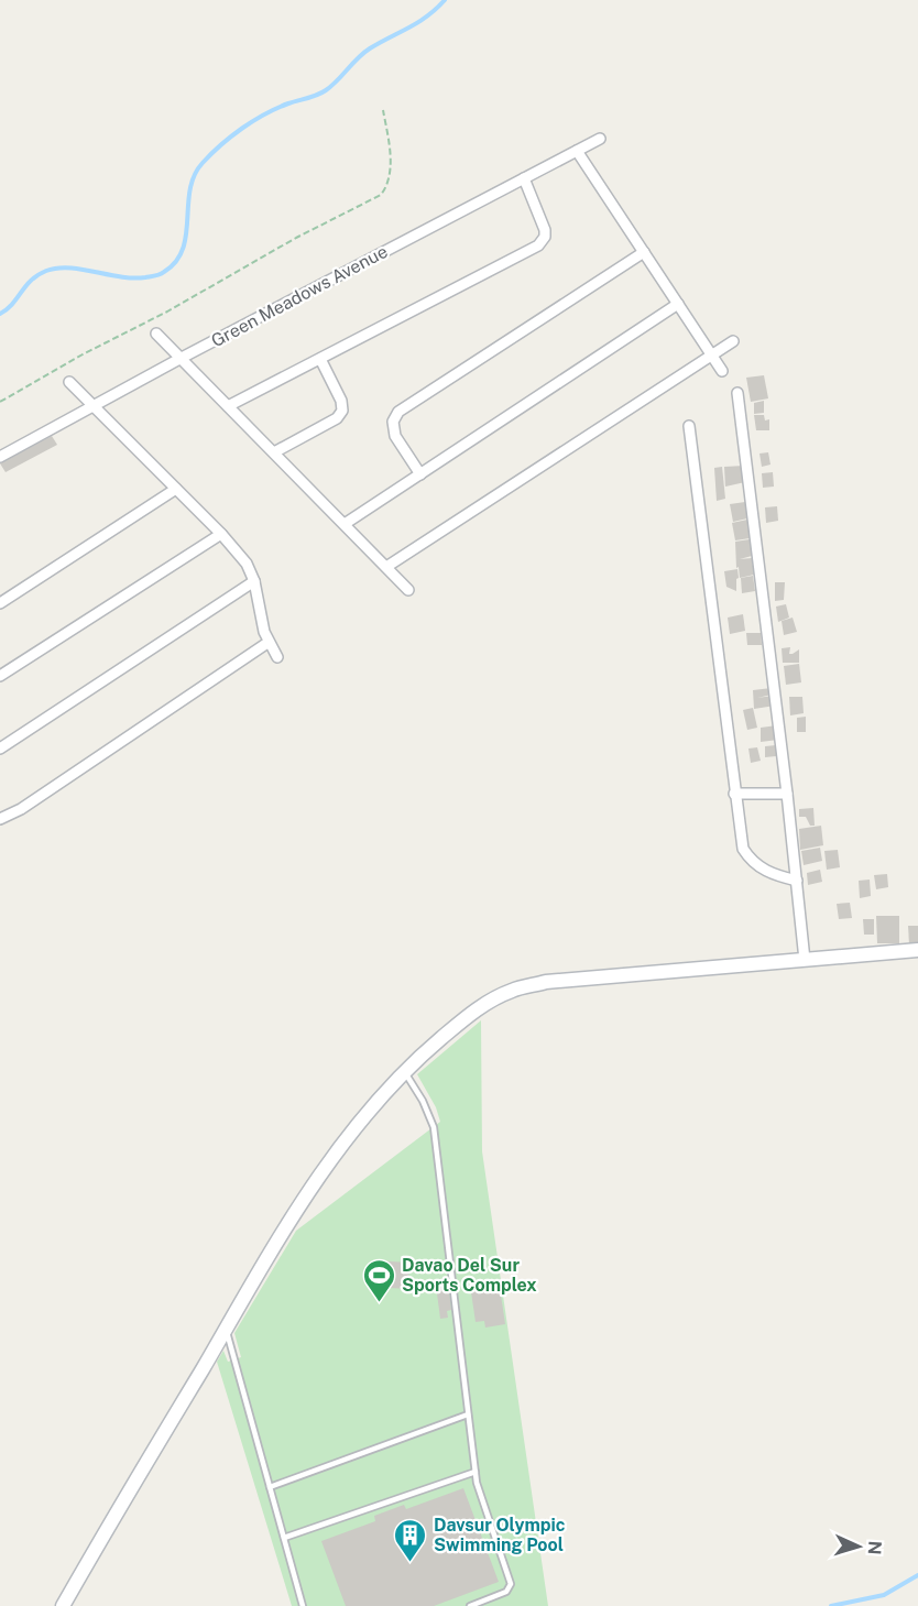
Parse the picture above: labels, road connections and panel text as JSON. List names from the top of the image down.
{
  "streets": {
    "street": ["Green Meadows Avenue"]
  },
  "places": {
    "sports": ["Davao Del Sur Sports Complex"],
    "building": ["Davsur Olympic Swimming Pool"]
  },
  "north": "right"
}
